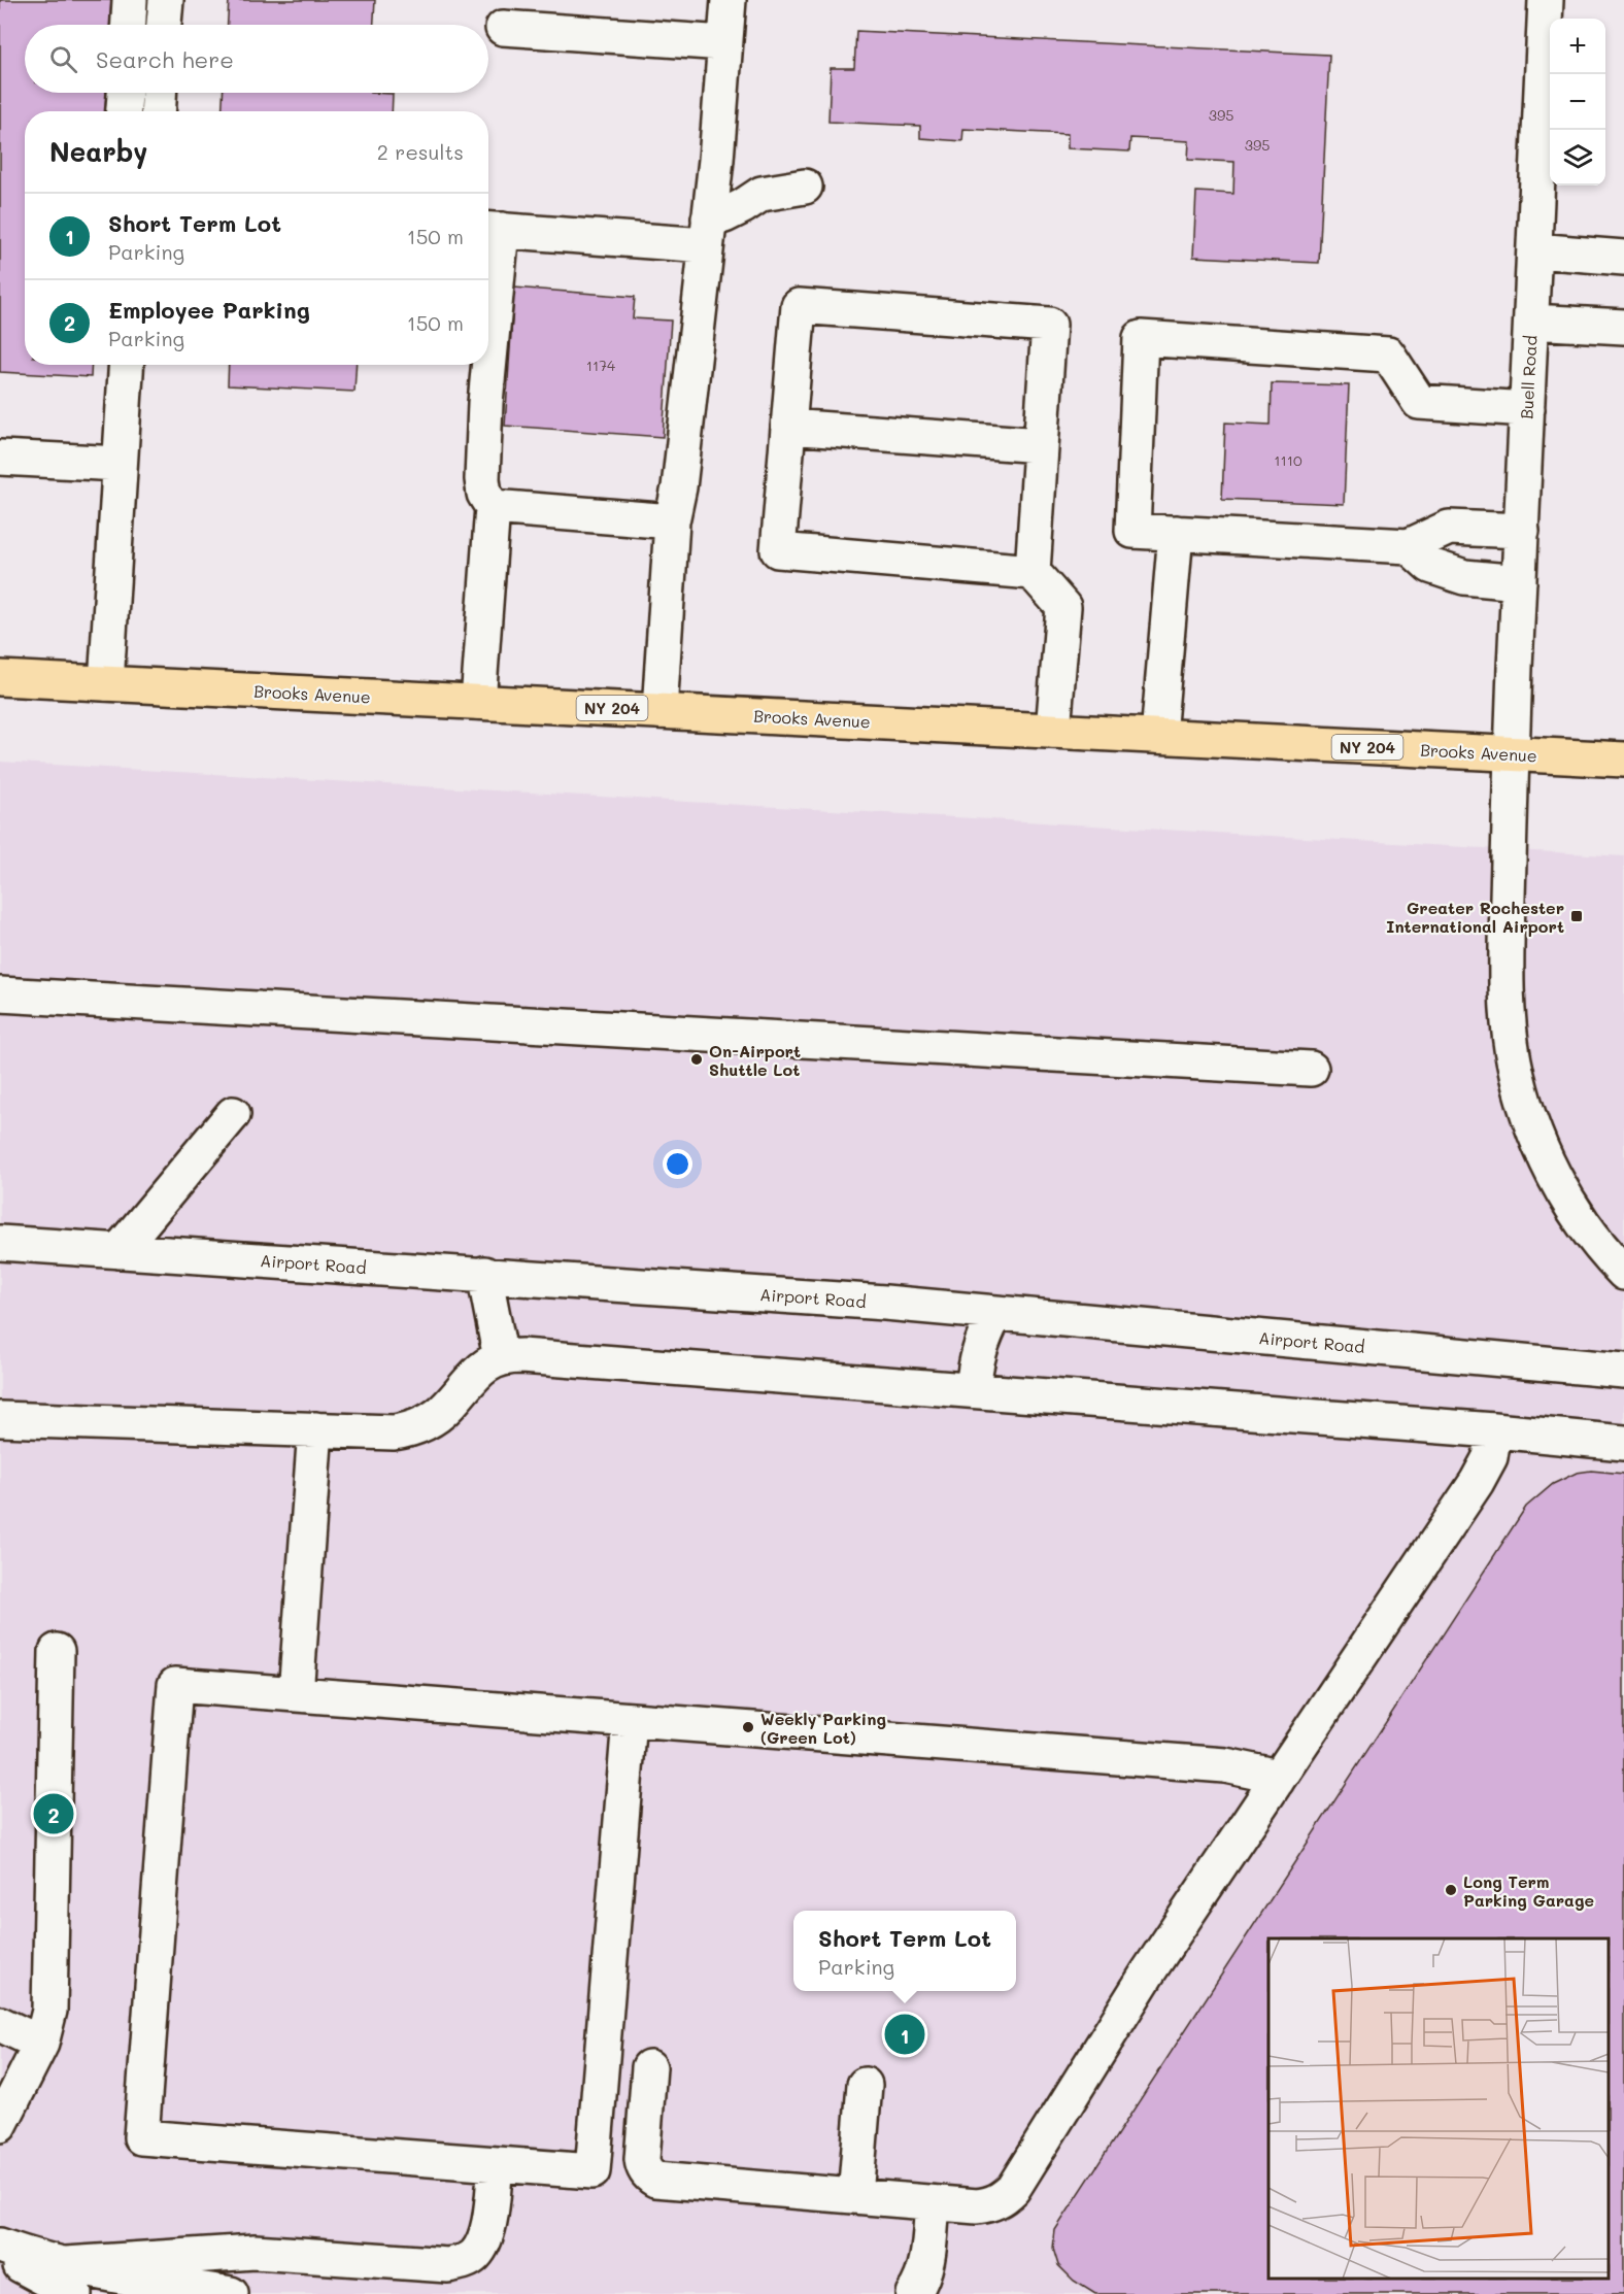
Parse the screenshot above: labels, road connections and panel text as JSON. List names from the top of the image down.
{
  "streets": {
    "main road": ["Brooks Avenue", "NY 204"],
    "street": ["Buell Road", "Airport Road"]
  },
  "crossings": [
    ["Buell Road", "Brooks Avenue"]
  ],
  "places": {
    "transit": ["Greater Rochester International Airport"],
    "other": ["On-Airport Shuttle Lot", "Weekly Parking (Green Lot)", "Long Term Parking Garage"]
  },
  "house_numbers": [
    "395",
    "395",
    "1174",
    "1110"
  ],
  "page": {
    "map_buttons": ["+", "−"],
    "search": "Search here",
    "heading": ["Nearby", "2 results"],
    "list": [
      {
        "mark": "1",
        "name": "Short Term Lot",
        "note": "Parking",
        "value": "150 m"
      },
      {
        "mark": "2",
        "name": "Employee Parking",
        "note": "Parking",
        "value": "150 m"
      }
    ],
    "pins": ["2", "1"],
    "popup": ["Short Term Lot", "Parking"]
  }
}
